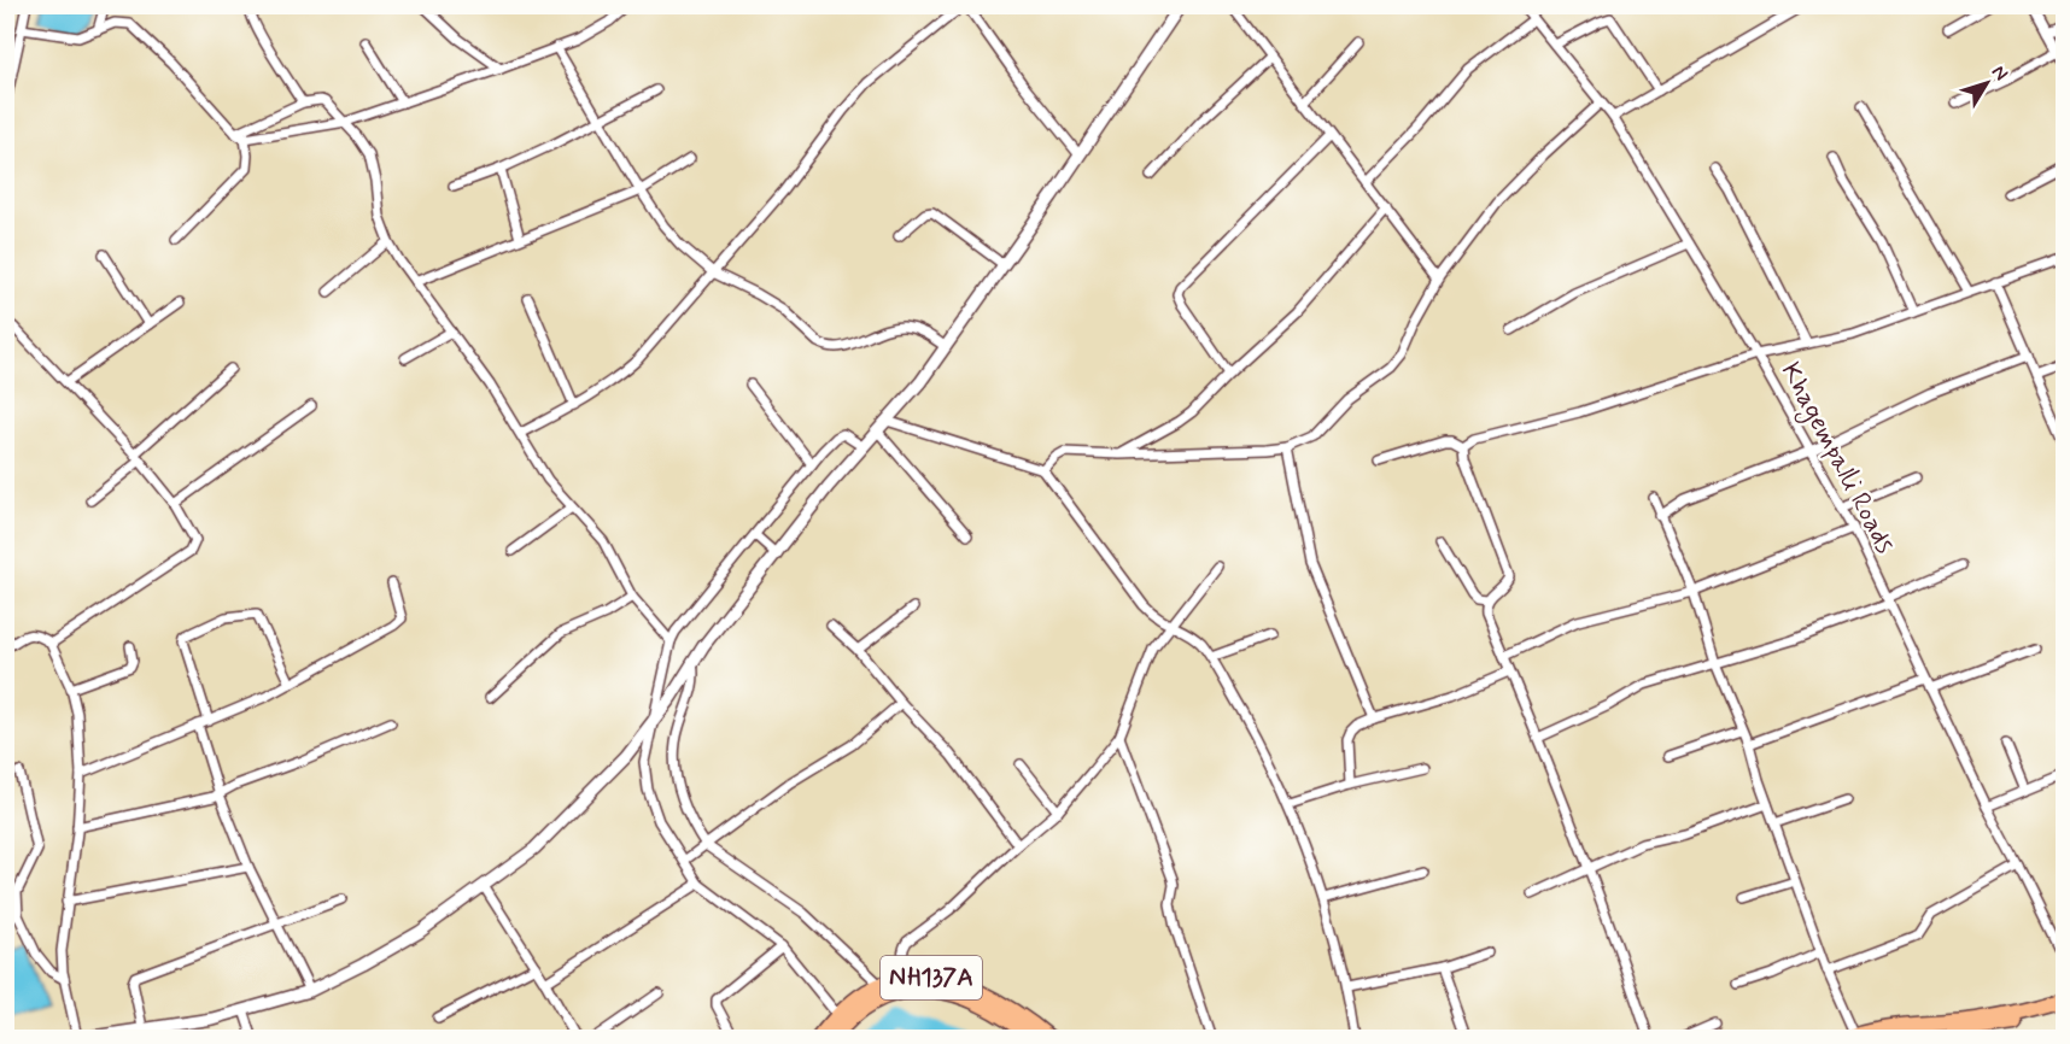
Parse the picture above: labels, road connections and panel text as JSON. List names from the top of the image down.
{
  "streets": {
    "highway": ["NH137A"],
    "street": ["Khagempalli Roads"]
  },
  "north": "top right"
}
